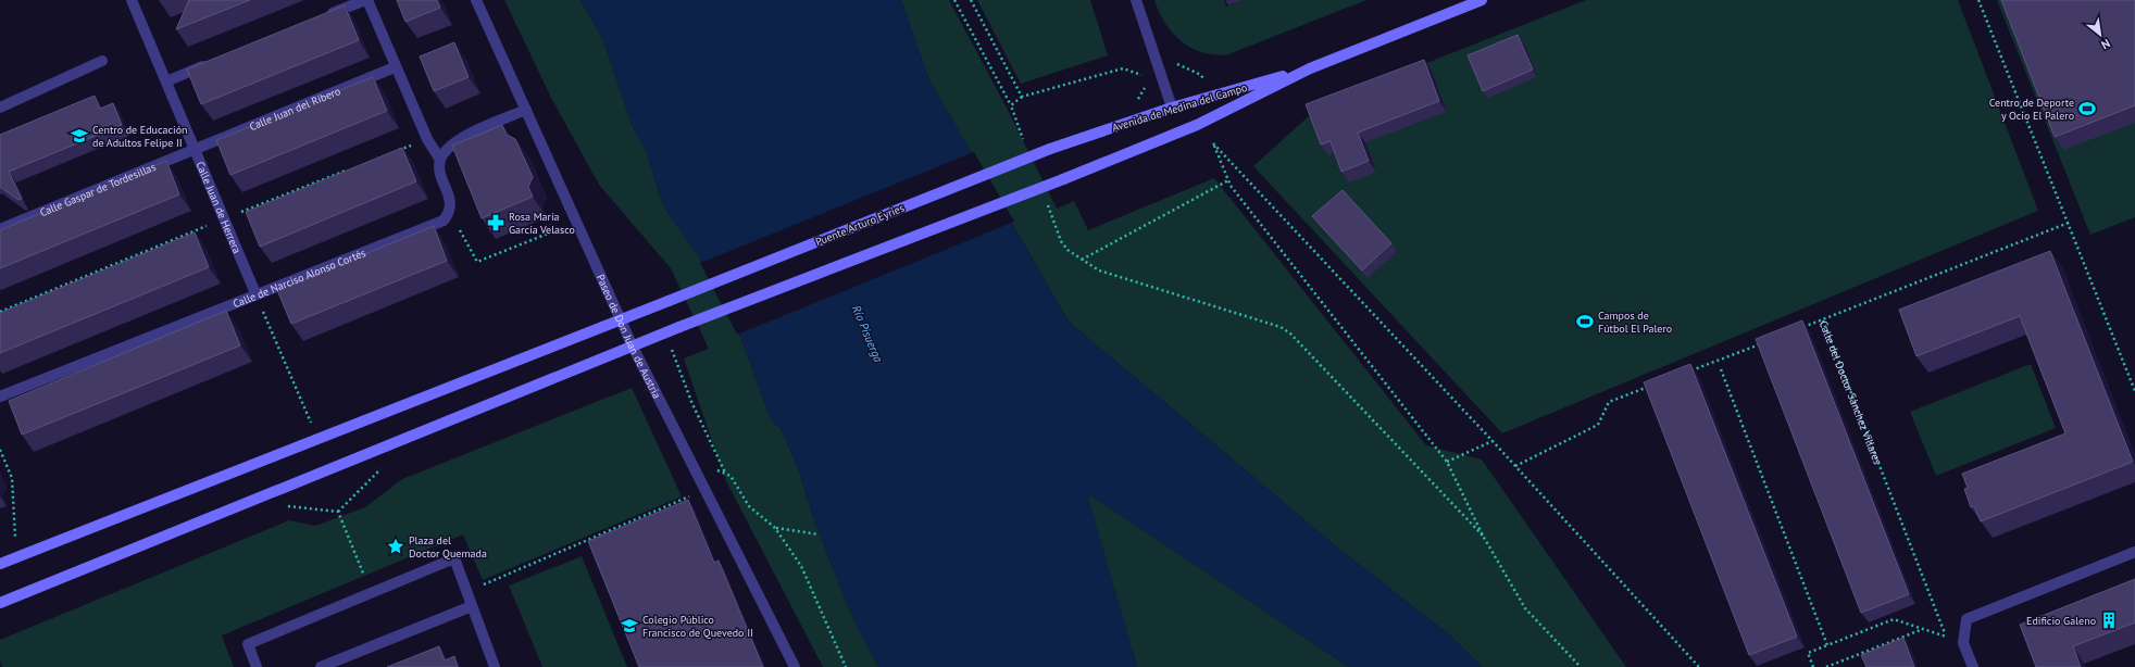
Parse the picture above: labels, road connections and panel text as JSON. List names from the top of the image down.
{
  "streets": {
    "main road": ["Avenida de Medina del Campo", "Puente Arturo Eyries"],
    "street": [
      "Calle Juan del Ribero",
      "Calle Gaspar de Tordesillas",
      "Calle Juan de Herrera",
      "Calle de Narciso Alonso Cortés",
      "Paseo de Don Juan de Austria"
    ],
    "path": ["Calle del Doctor Sánchez Villares"]
  },
  "crossings": [
    ["Avenida de Medina del Campo", "Puente Arturo Eyries"],
    ["Avenida de Medina del Campo", "Paseo de Don Juan de Austria"],
    ["Calle Juan del Ribero", "Calle Gaspar de Tordesillas"],
    ["Calle Juan del Ribero", "Calle Juan de Herrera"],
    ["Calle Gaspar de Tordesillas", "Calle Juan de Herrera"],
    ["Calle Juan de Herrera", "Calle de Narciso Alonso Cortés"],
    ["Puente Arturo Eyries", "Paseo de Don Juan de Austria"]
  ],
  "water": ["Río Pisuerga"],
  "places": {
    "sports": ["Centro de Deporte y Ocio El Palero", "Campos de Fútbol El Palero"],
    "school or university": ["Centro de Educación de Adultos Felipe II", "Colegio Público Francisco de Quevedo II"],
    "pharmacy": ["Rosa María García Velasco"],
    "place": ["Plaza del Doctor Quemada"],
    "building": ["Edificio Galeno"]
  },
  "north": "bottom right"
}
